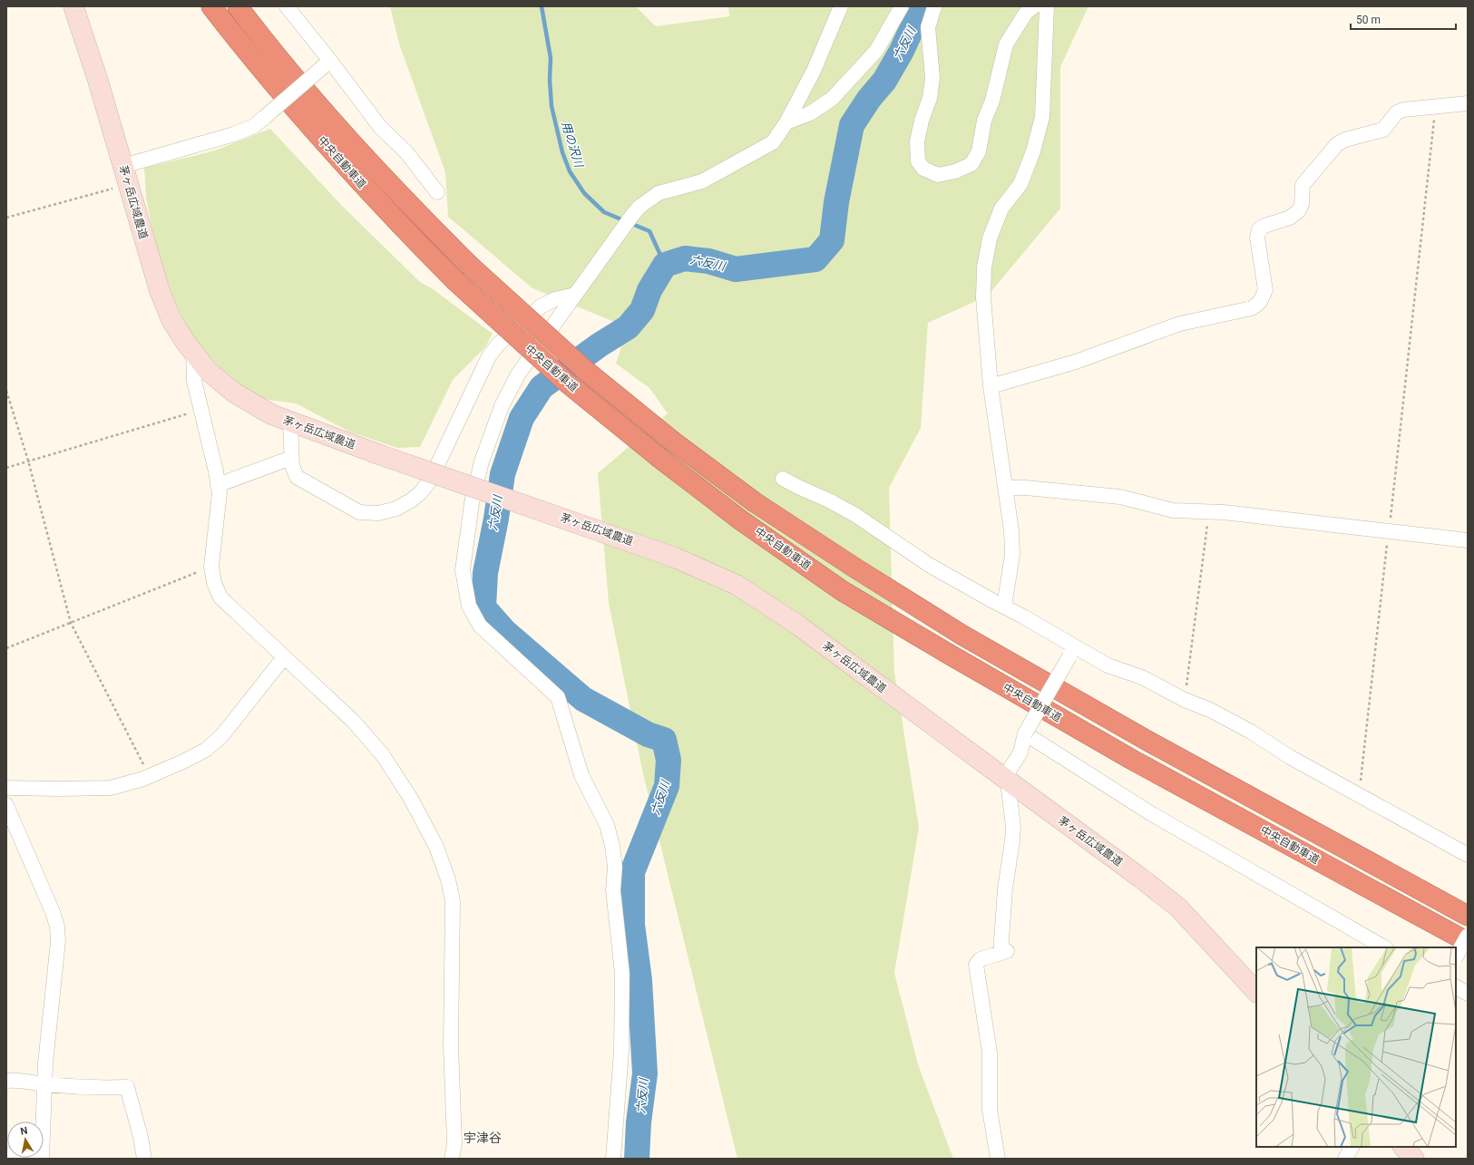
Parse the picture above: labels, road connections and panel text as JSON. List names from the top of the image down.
{
  "streets": {
    "highway": ["中央自動車道"],
    "street": ["茅ヶ岳広域農道"]
  },
  "districts": ["宇津谷"],
  "water": ["六反川", "用の沢川"],
  "scale_bar": "50 m",
  "north": "top"
}
